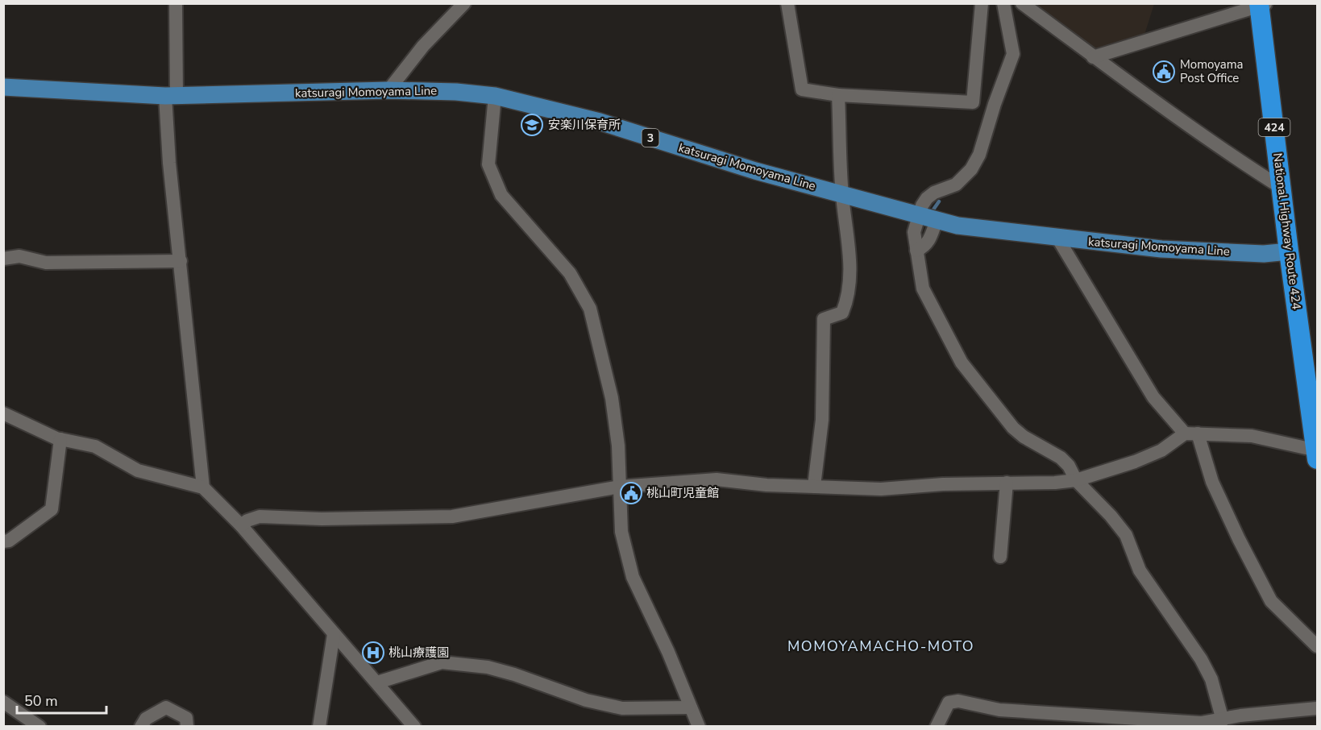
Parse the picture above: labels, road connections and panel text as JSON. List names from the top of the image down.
{
  "streets": {
    "highway": ["424", "National Highway Route 424"],
    "main road": ["katsuragi Momoyama Line", "3"]
  },
  "crossings": [
    ["katsuragi Momoyama Line", "National Highway Route 424"]
  ],
  "districts": ["MOMOYAMACHO-MOTO"],
  "places": {
    "public building": ["Momoyama Post Office", "桃山町児童館"],
    "school or university": ["安楽川保育所"],
    "hospital": ["桃山療護園"]
  },
  "scale_bar": "50 m"
}
